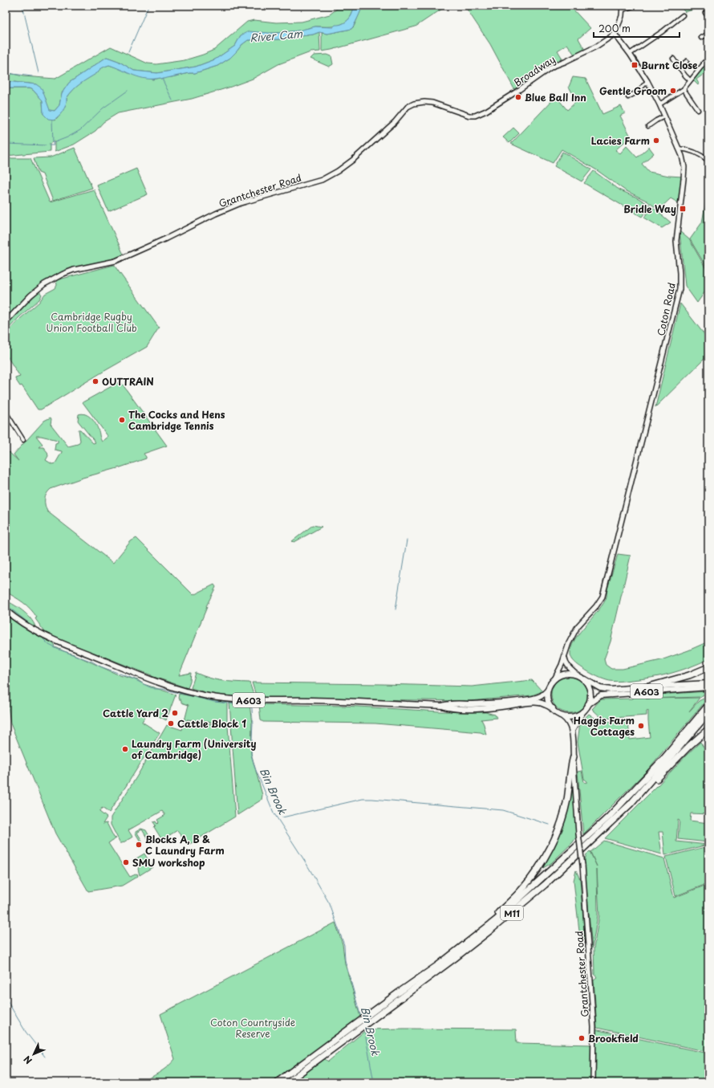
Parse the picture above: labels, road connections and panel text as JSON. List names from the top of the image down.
{
  "streets": {
    "highway": ["M11"],
    "main road": ["A603"],
    "street": ["Broadway", "Grantchester Road", "Coton Road"]
  },
  "crossings": [
    ["Broadway", "Grantchester Road"],
    ["Broadway", "Coton Road"],
    ["Coton Road", "A603"]
  ],
  "water": ["River Cam", "Bin Brook"],
  "parks": ["Cambridge Rugby Union Football Club", "Coton Countryside Reserve"],
  "places": {
    "transit": ["Burnt Close", "Bridle Way"],
    "other": [
      "Gentle Groom",
      "Blue Ball Inn",
      "Lacies Farm",
      "OUTTRAIN",
      "The Cocks and Hens Cambridge Tennis",
      "Cattle Yard 2",
      "Cattle Block 1",
      "Haggis Farm Cottages",
      "Laundry Farm (University of Cambridge)",
      "Blocks A, B & C Laundry Farm",
      "SMU workshop",
      "Brookfield"
    ]
  },
  "scale_bar": "200 m",
  "north": "bottom left"
}
